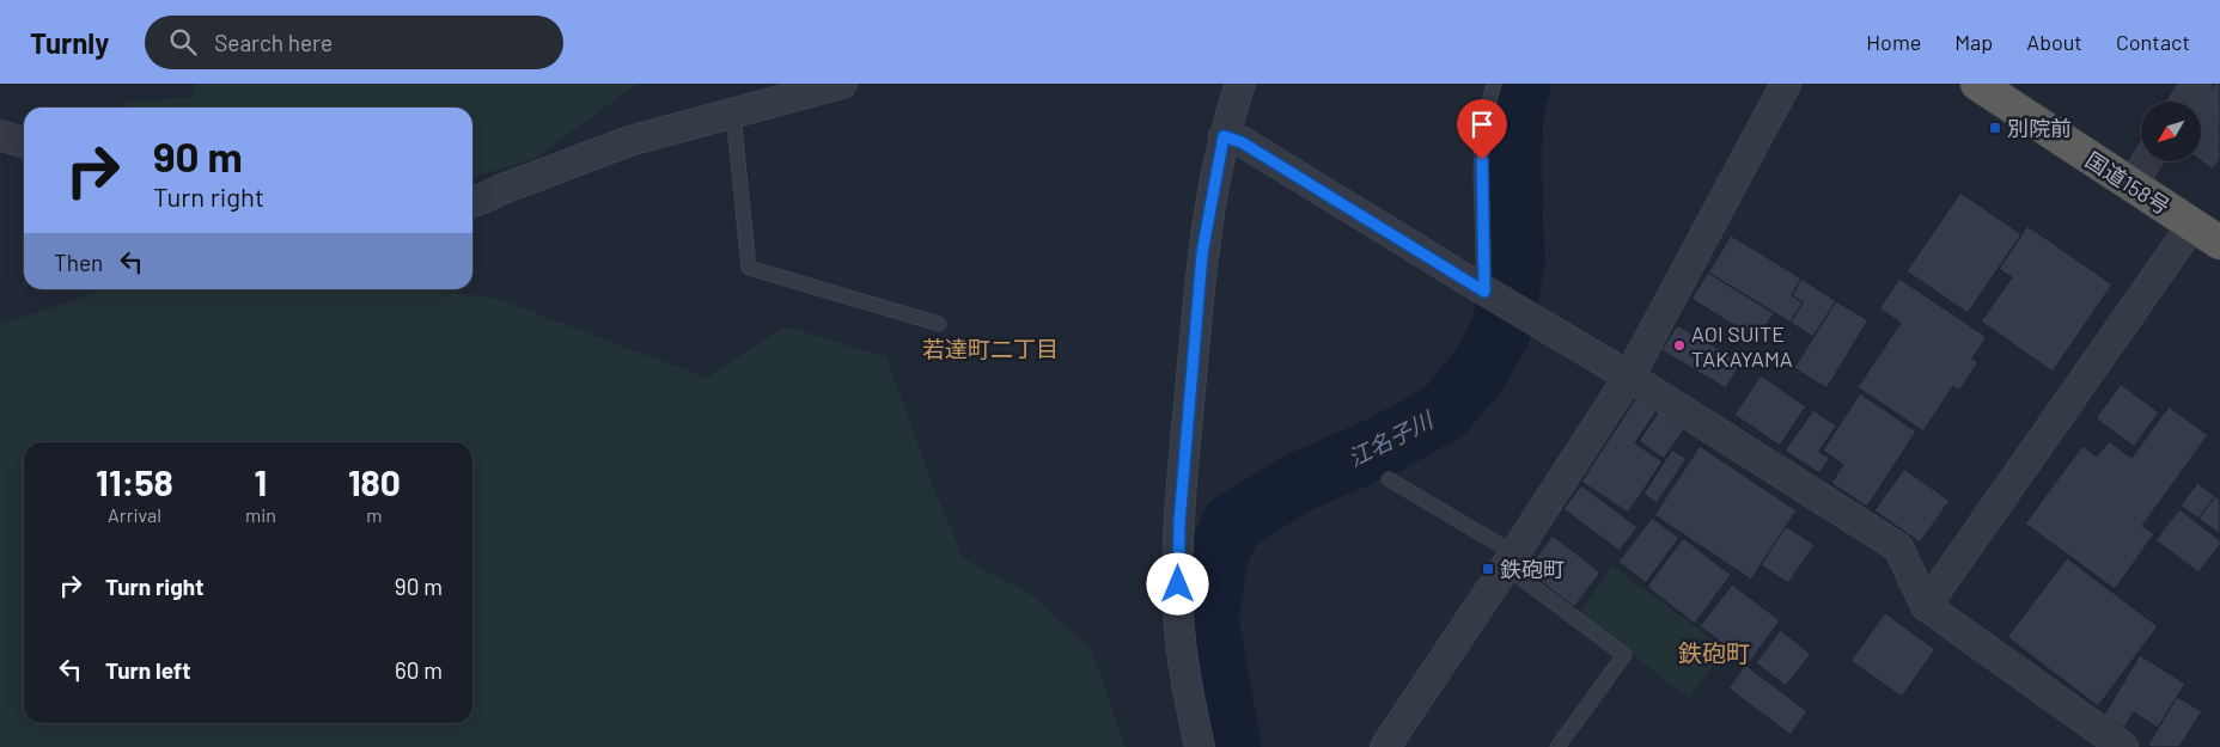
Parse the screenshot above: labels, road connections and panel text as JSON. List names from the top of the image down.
{
  "streets": {
    "highway": ["国道158号"]
  },
  "districts": ["若達町二丁目", "鉄砲町"],
  "water": ["江名子川"],
  "places": {
    "transit": ["別院前", "鉄砲町"],
    "other": ["AOI SUITE TAKAYAMA"]
  },
  "north": "bottom left",
  "page": {
    "header": "Turnly",
    "search": "Search here",
    "nav": [
      "Home",
      "Map",
      "About",
      "Contact"
    ],
    "turn": ["90 m", "Turn right"],
    "then": "Then",
    "eta": [
      "11:58",
      "Arrival",
      "1",
      "min",
      "180",
      "m"
    ],
    "list": [
      {
        "name": "Turn right",
        "value": "90 m"
      },
      {
        "name": "Turn left",
        "value": "60 m"
      }
    ]
  }
}
